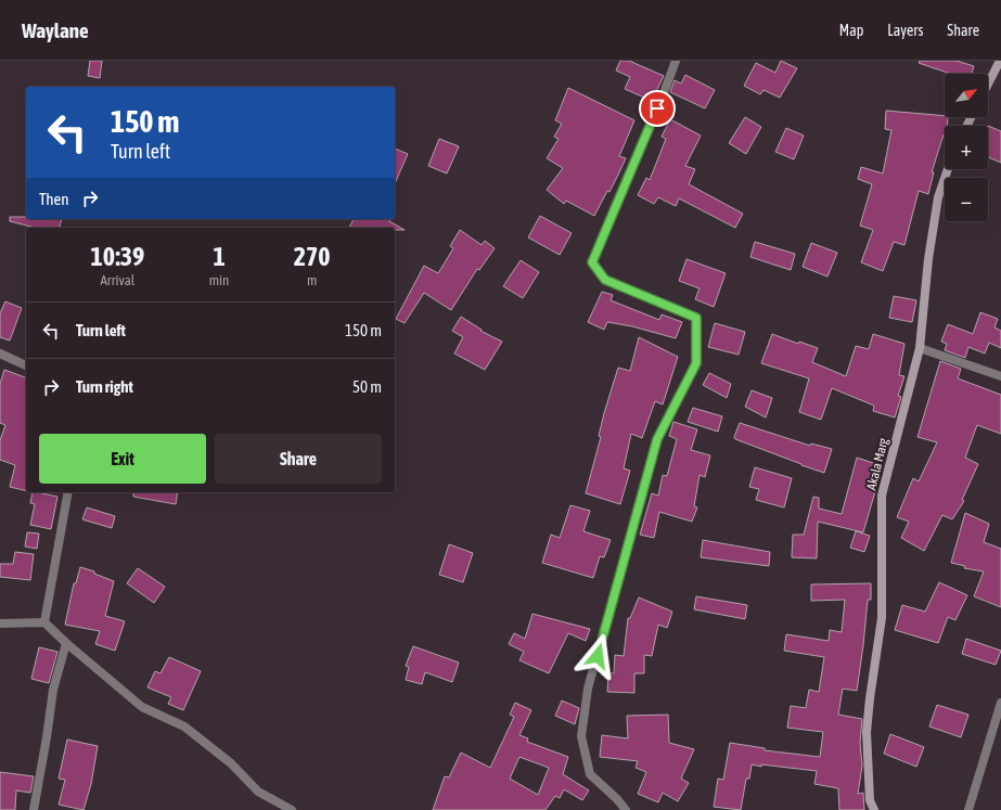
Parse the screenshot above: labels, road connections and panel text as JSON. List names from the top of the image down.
{
  "streets": {
    "main road": ["Akala Marg"]
  },
  "north": "top right",
  "page": {
    "header": "Waylane",
    "nav": ["Map", "Layers", "Share"],
    "map_buttons": ["+", "−"],
    "turn": ["150 m", "Turn left"],
    "then": "Then",
    "eta": [
      "10:39",
      "Arrival",
      "1",
      "min",
      "270",
      "m"
    ],
    "list": [
      {
        "name": "Turn left",
        "value": "150 m"
      },
      {
        "name": "Turn right",
        "value": "50 m"
      }
    ],
    "buttons": ["Exit", "Share"]
  }
}
